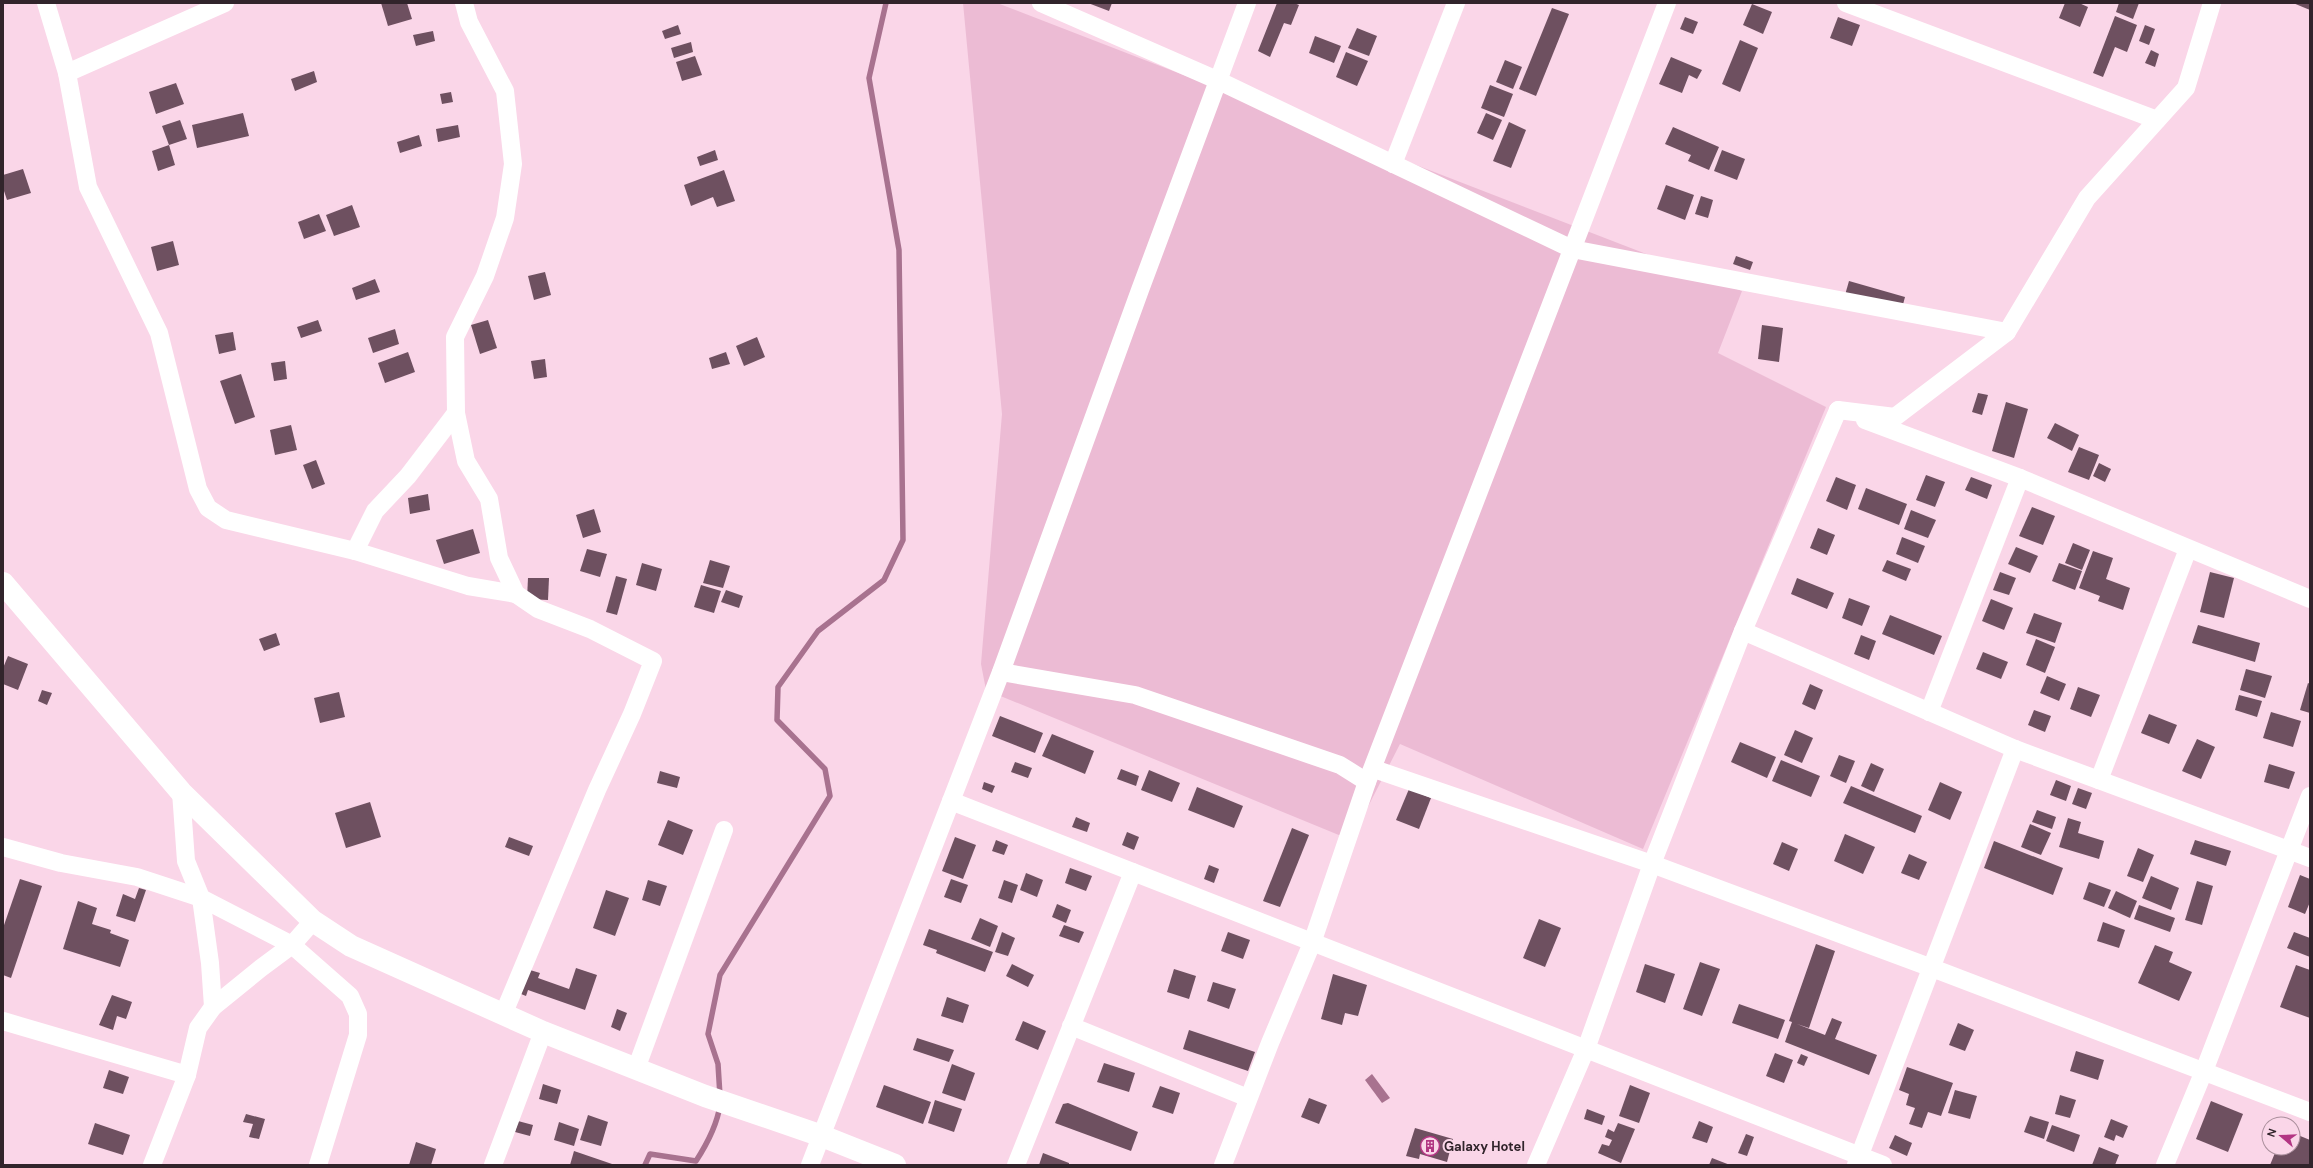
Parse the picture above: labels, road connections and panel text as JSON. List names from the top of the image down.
{
  "places": {
    "building": ["Galaxy Hotel"]
  },
  "north": "left"
}
